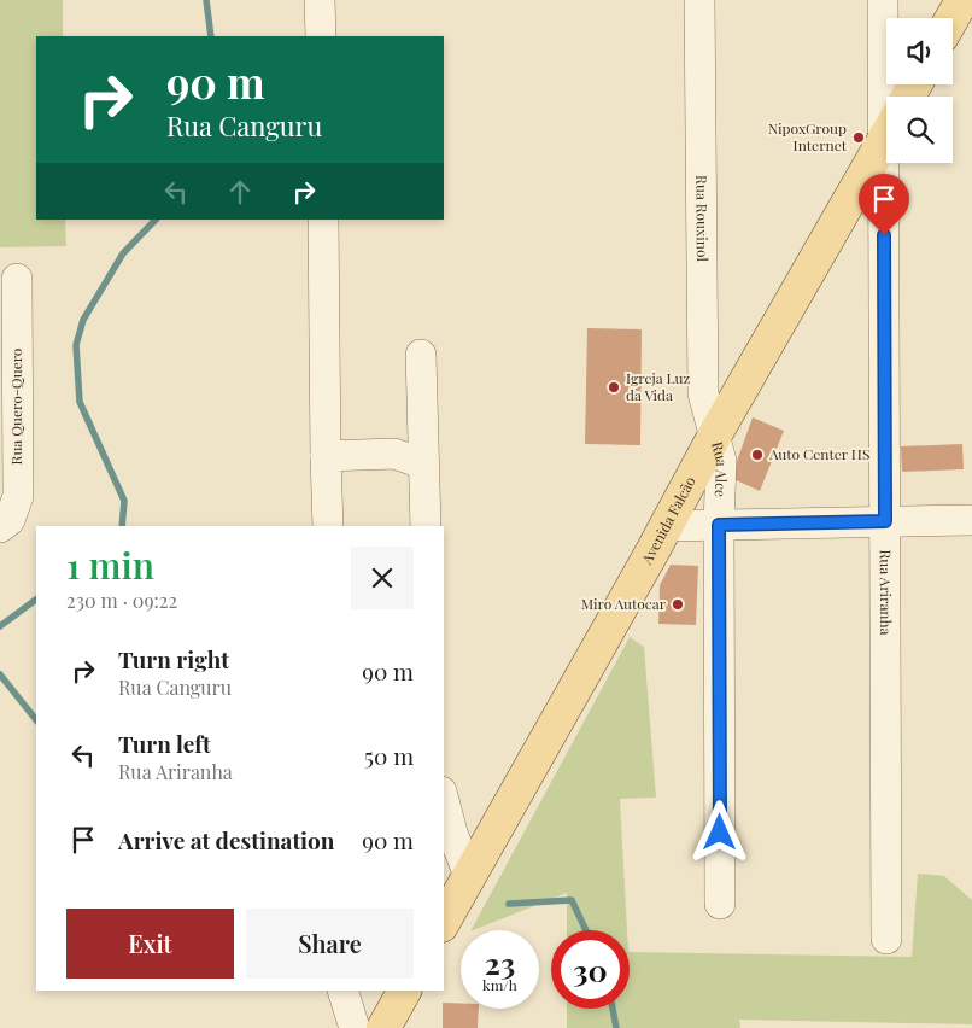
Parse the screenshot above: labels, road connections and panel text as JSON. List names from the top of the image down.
{
  "streets": {
    "main road": ["Avenida Falcão"],
    "street": [
      "Rua Rouxinol",
      "Rua Quero-Quero",
      "Rua Alce",
      "Rua Ariranha"
    ]
  },
  "crossings": [
    ["Rua Rouxinol", "Rua Alce"],
    ["Rua Rouxinol", "Avenida Falcão"],
    ["Rua Alce", "Avenida Falcão"]
  ],
  "places": [
    "NipoxGroup Internet",
    "Igreja Luz da Vida",
    "Auto Center HS",
    "Miro Autocar"
  ],
  "page": {
    "turn": ["90 m", "Rua Canguru"],
    "heading": ["1 min", "230 m · 09:22"],
    "list": [
      {
        "name": "Turn right",
        "note": "Rua Canguru",
        "value": "90 m"
      },
      {
        "name": "Turn left",
        "note": "Rua Ariranha",
        "value": "50 m"
      },
      {
        "name": "Arrive at destination",
        "value": "90 m"
      }
    ],
    "buttons": ["Exit", "Share"],
    "speed": "23 km/h",
    "limit": "30"
  }
}
